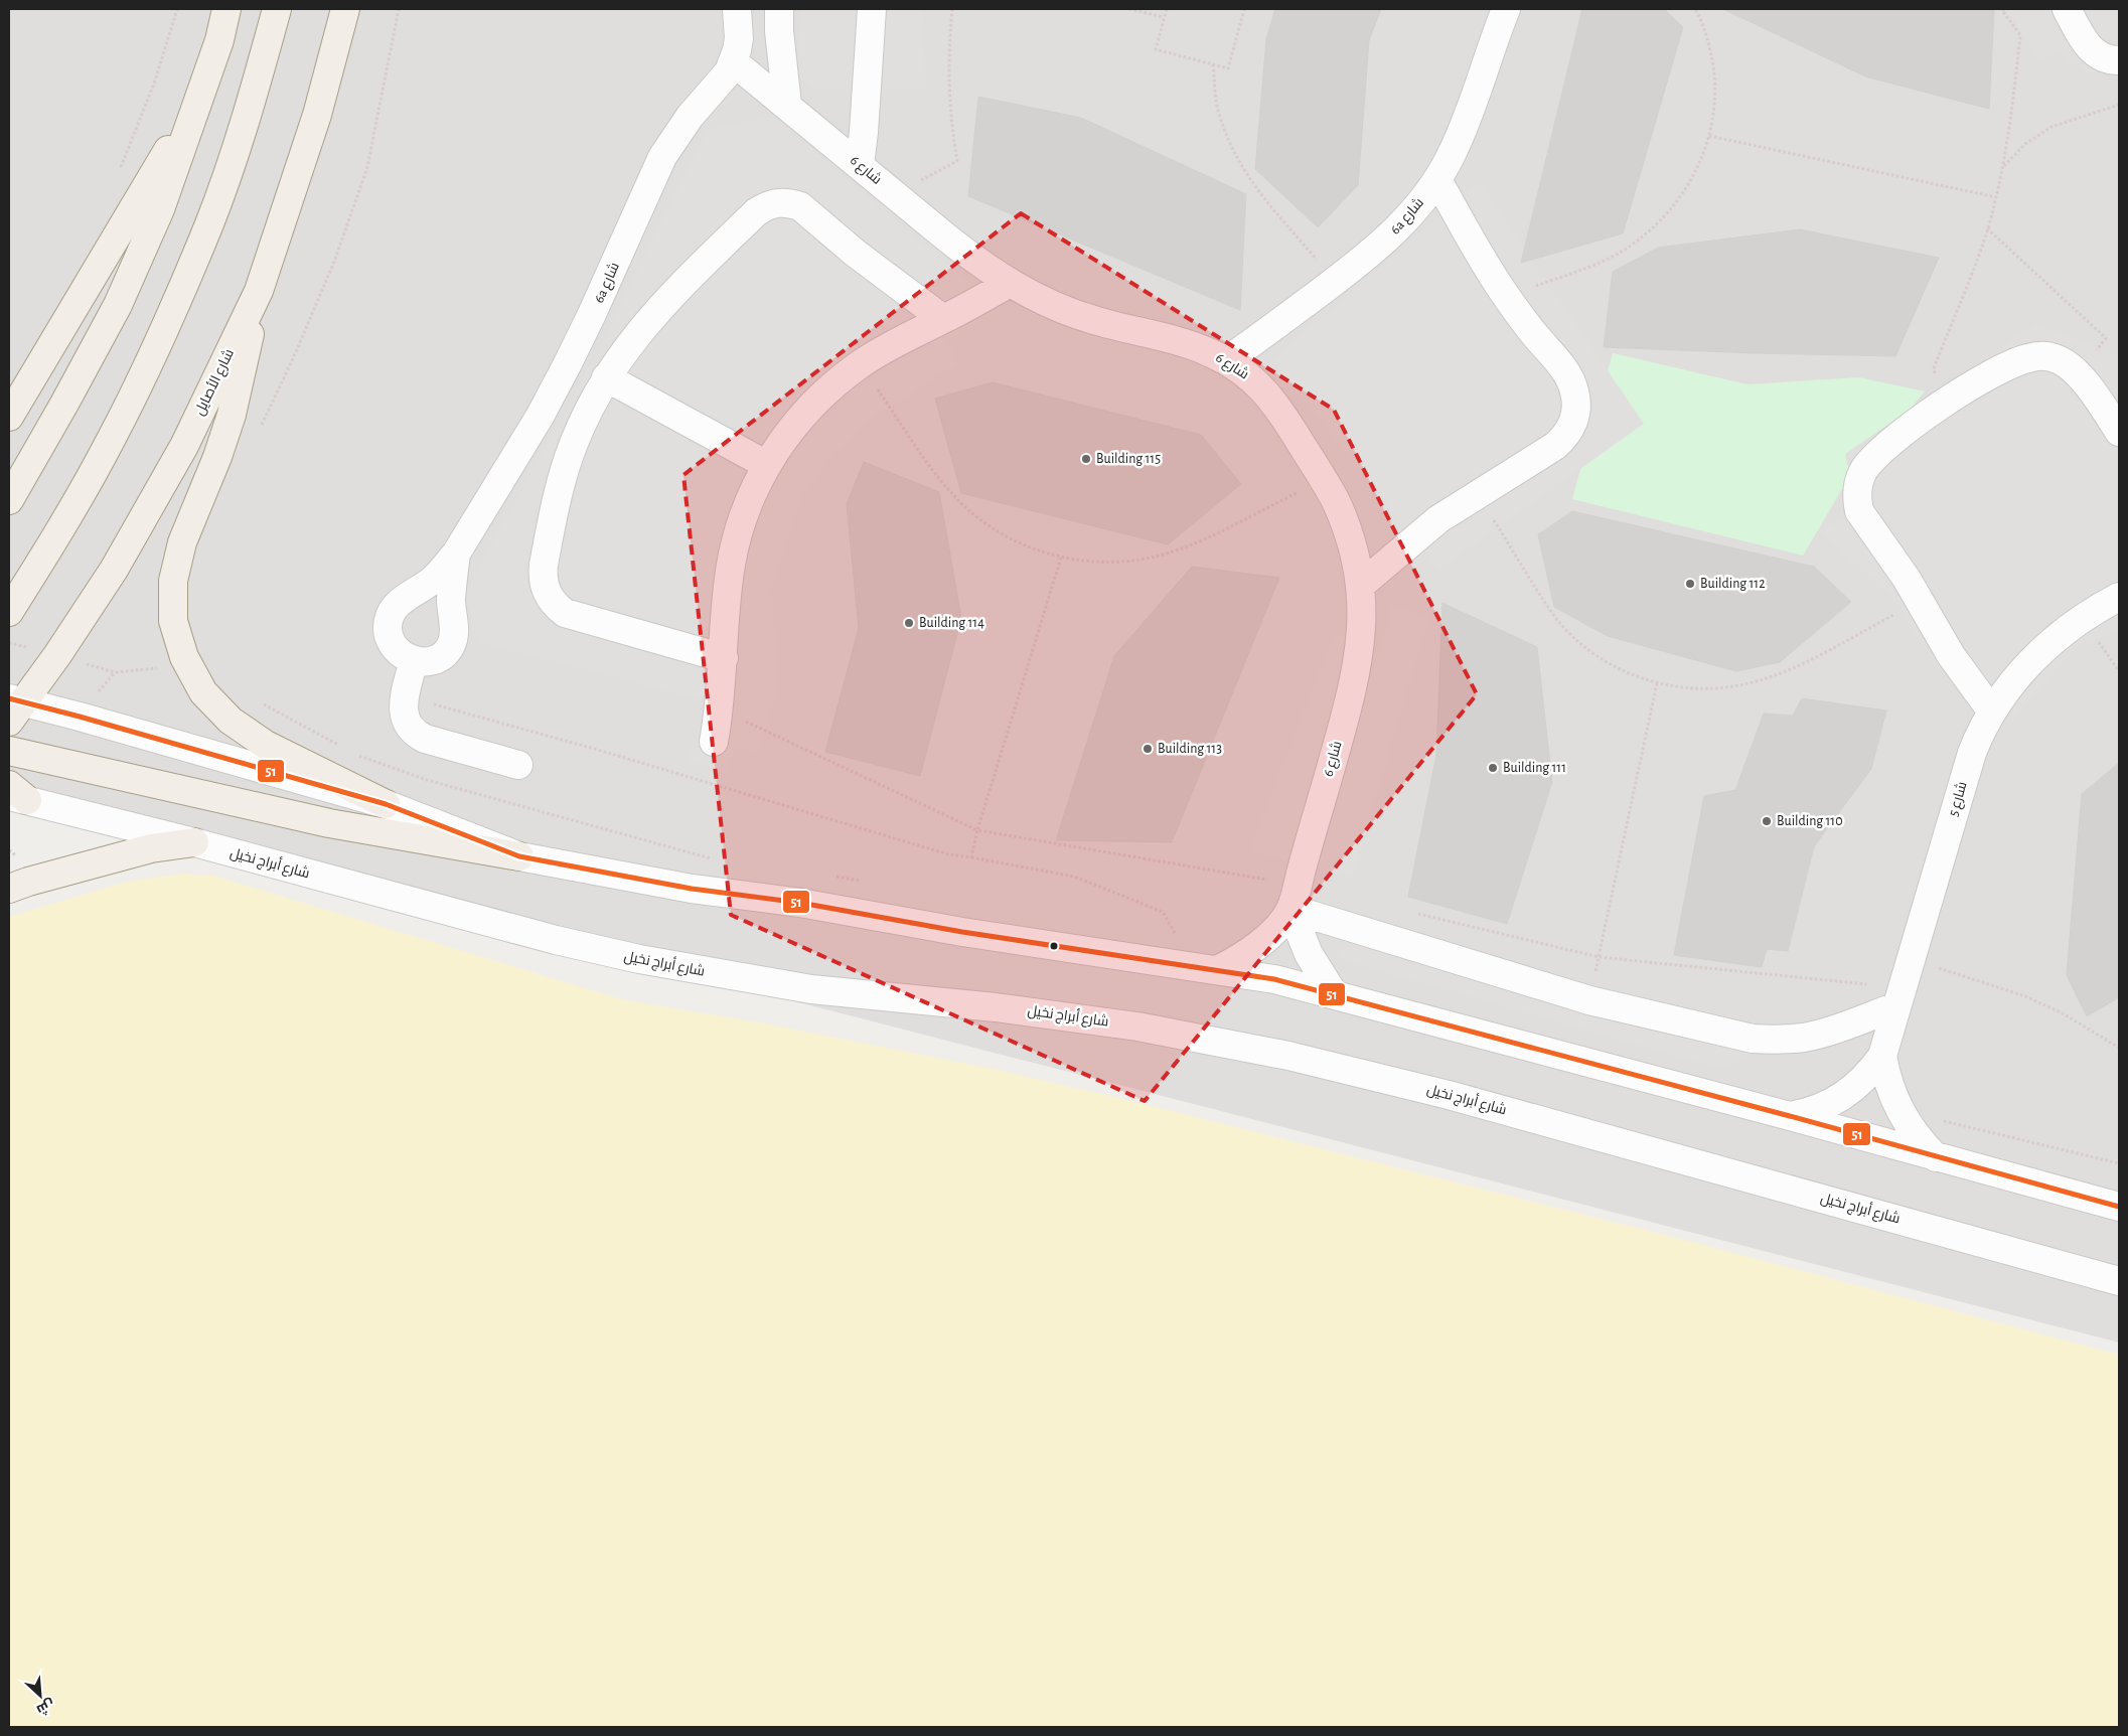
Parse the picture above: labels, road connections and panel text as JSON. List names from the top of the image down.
{
  "streets": {
    "main road": ["شارع الأصايل"],
    "street": [
      "شارع 6",
      "6a شارع",
      "شارع 5",
      "شارع أبراج نخيل"
    ]
  },
  "crossings": [
    ["شارع 6", "6a شارع"]
  ],
  "places": [
    "Building 115",
    "Building 112",
    "Building 114",
    "Building 113",
    "Building 111",
    "Building 110"
  ],
  "lines": ["transit line 51"],
  "north": "bottom right"
}
